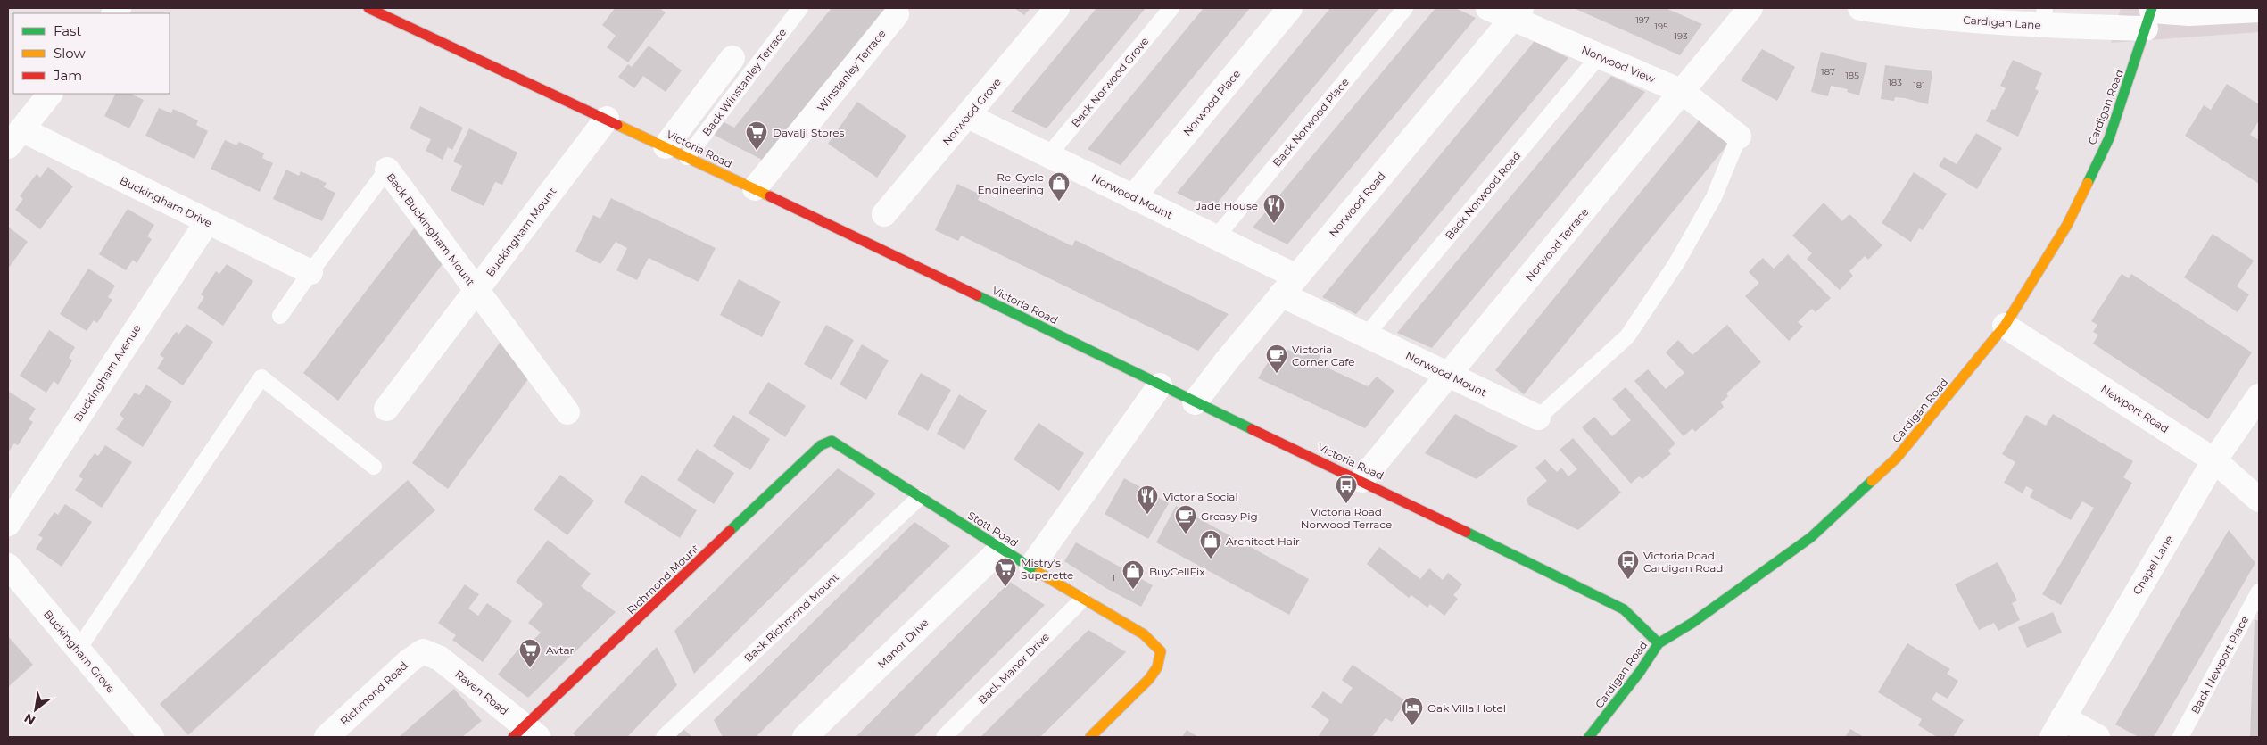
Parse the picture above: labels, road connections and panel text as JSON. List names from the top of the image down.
{
  "streets": {
    "street": [
      "Cardigan Lane",
      "Norwood View",
      "Winstanley Terrace",
      "Norwood Place",
      "Cardigan Road",
      "Norwood Grove",
      "Victoria Road",
      "Norwood Mount",
      "Buckingham Drive",
      "Norwood Road",
      "Back Buckingham Mount",
      "Buckingham Mount",
      "Norwood Terrace",
      "Buckingham Avenue",
      "Newport Road",
      "Stott Road",
      "Chapel Lane",
      "Richmond Mount",
      "Manor Drive",
      "Buckingham Grove",
      "Raven Road",
      "Richmond Road"
    ],
    "lane": [
      "Back Winstanley Terrace",
      "Back Norwood Grove",
      "Back Norwood Place",
      "Back Norwood Road",
      "Back Richmond Mount",
      "Back Newport Place",
      "Back Manor Drive"
    ]
  },
  "crossings": [
    ["Cardigan Lane", "Cardigan Road"],
    ["Norwood View", "Back Norwood Road"],
    ["Norwood View", "Norwood Road"],
    ["Norwood View", "Norwood Terrace"],
    ["Winstanley Terrace", "Victoria Road"],
    ["Back Winstanley Terrace", "Victoria Road"],
    ["Back Norwood Grove", "Norwood Mount"],
    ["Norwood Place", "Norwood Mount"],
    ["Cardigan Road", "Victoria Road"],
    ["Cardigan Road", "Newport Road"],
    ["Norwood Grove", "Norwood Mount"],
    ["Back Norwood Place", "Norwood Mount"],
    ["Victoria Road", "Norwood Road"],
    ["Victoria Road", "Buckingham Mount"],
    ["Victoria Road", "Norwood Terrace"],
    ["Back Norwood Road", "Norwood Mount"],
    ["Norwood Mount", "Norwood Road"],
    ["Norwood Mount", "Norwood Terrace"],
    ["Buckingham Drive", "Back Buckingham Mount"],
    ["Buckingham Drive", "Buckingham Avenue"],
    ["Back Buckingham Mount", "Buckingham Mount"],
    ["Newport Road", "Chapel Lane"],
    ["Stott Road", "Richmond Mount"],
    ["Stott Road", "Back Richmond Mount"],
    ["Stott Road", "Manor Drive"],
    ["Stott Road", "Back Manor Drive"],
    ["Richmond Mount", "Raven Road"],
    ["Raven Road", "Richmond Road"]
  ],
  "places": {
    "supermarket": ["Davalji Stores", "Mistry's Superette", "Avtar"],
    "shop": ["Re-Cycle Engineering", "Architect Hair", "BuyCellFix"],
    "restaurant": ["Jade House", "Victoria Social"],
    "cafe": ["Victoria Corner Cafe", "Greasy Pig"],
    "bus stop": ["Victoria Road Norwood Terrace", "Victoria Road Cardigan Road"],
    "hotel": ["Oak Villa Hotel"]
  },
  "house_numbers": [
    "197",
    "195",
    "193",
    "187",
    "185",
    "183",
    "181",
    "1"
  ],
  "legend": ["Fast", "Slow", "Jam"],
  "north": "bottom left"
}
